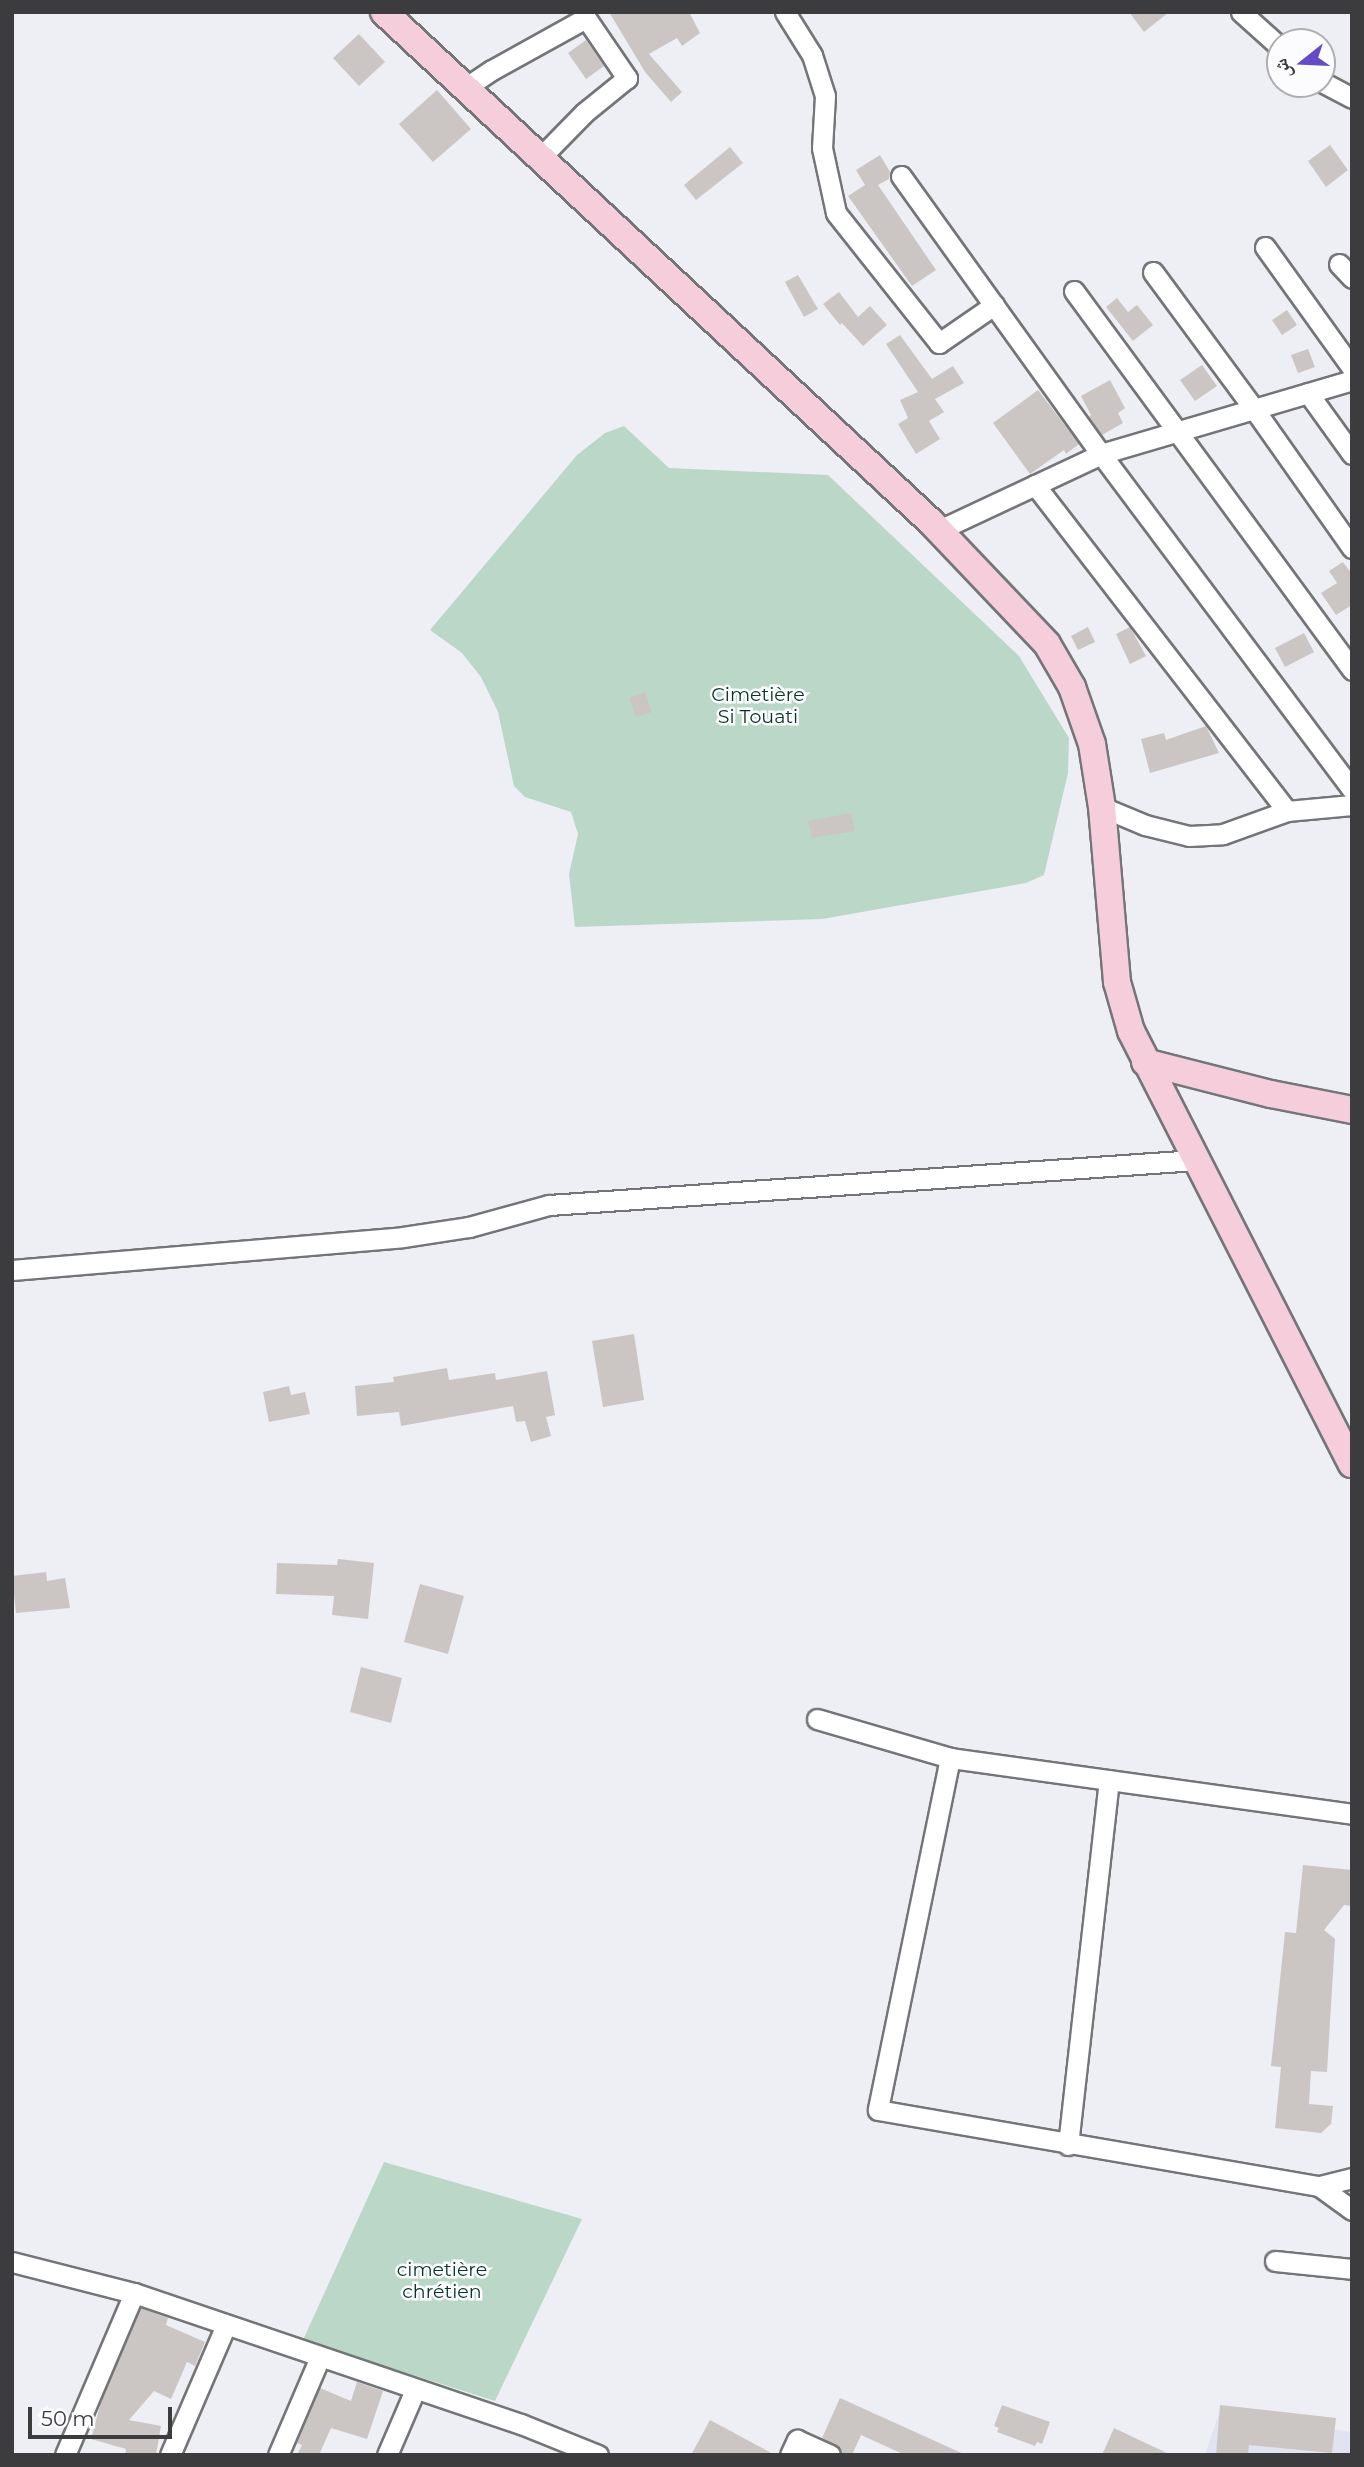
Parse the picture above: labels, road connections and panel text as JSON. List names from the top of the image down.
{
  "parks": ["Cimetière Si Touati", "cimetière chrétien"],
  "scale_bar": "50 m",
  "north": "left"
}
